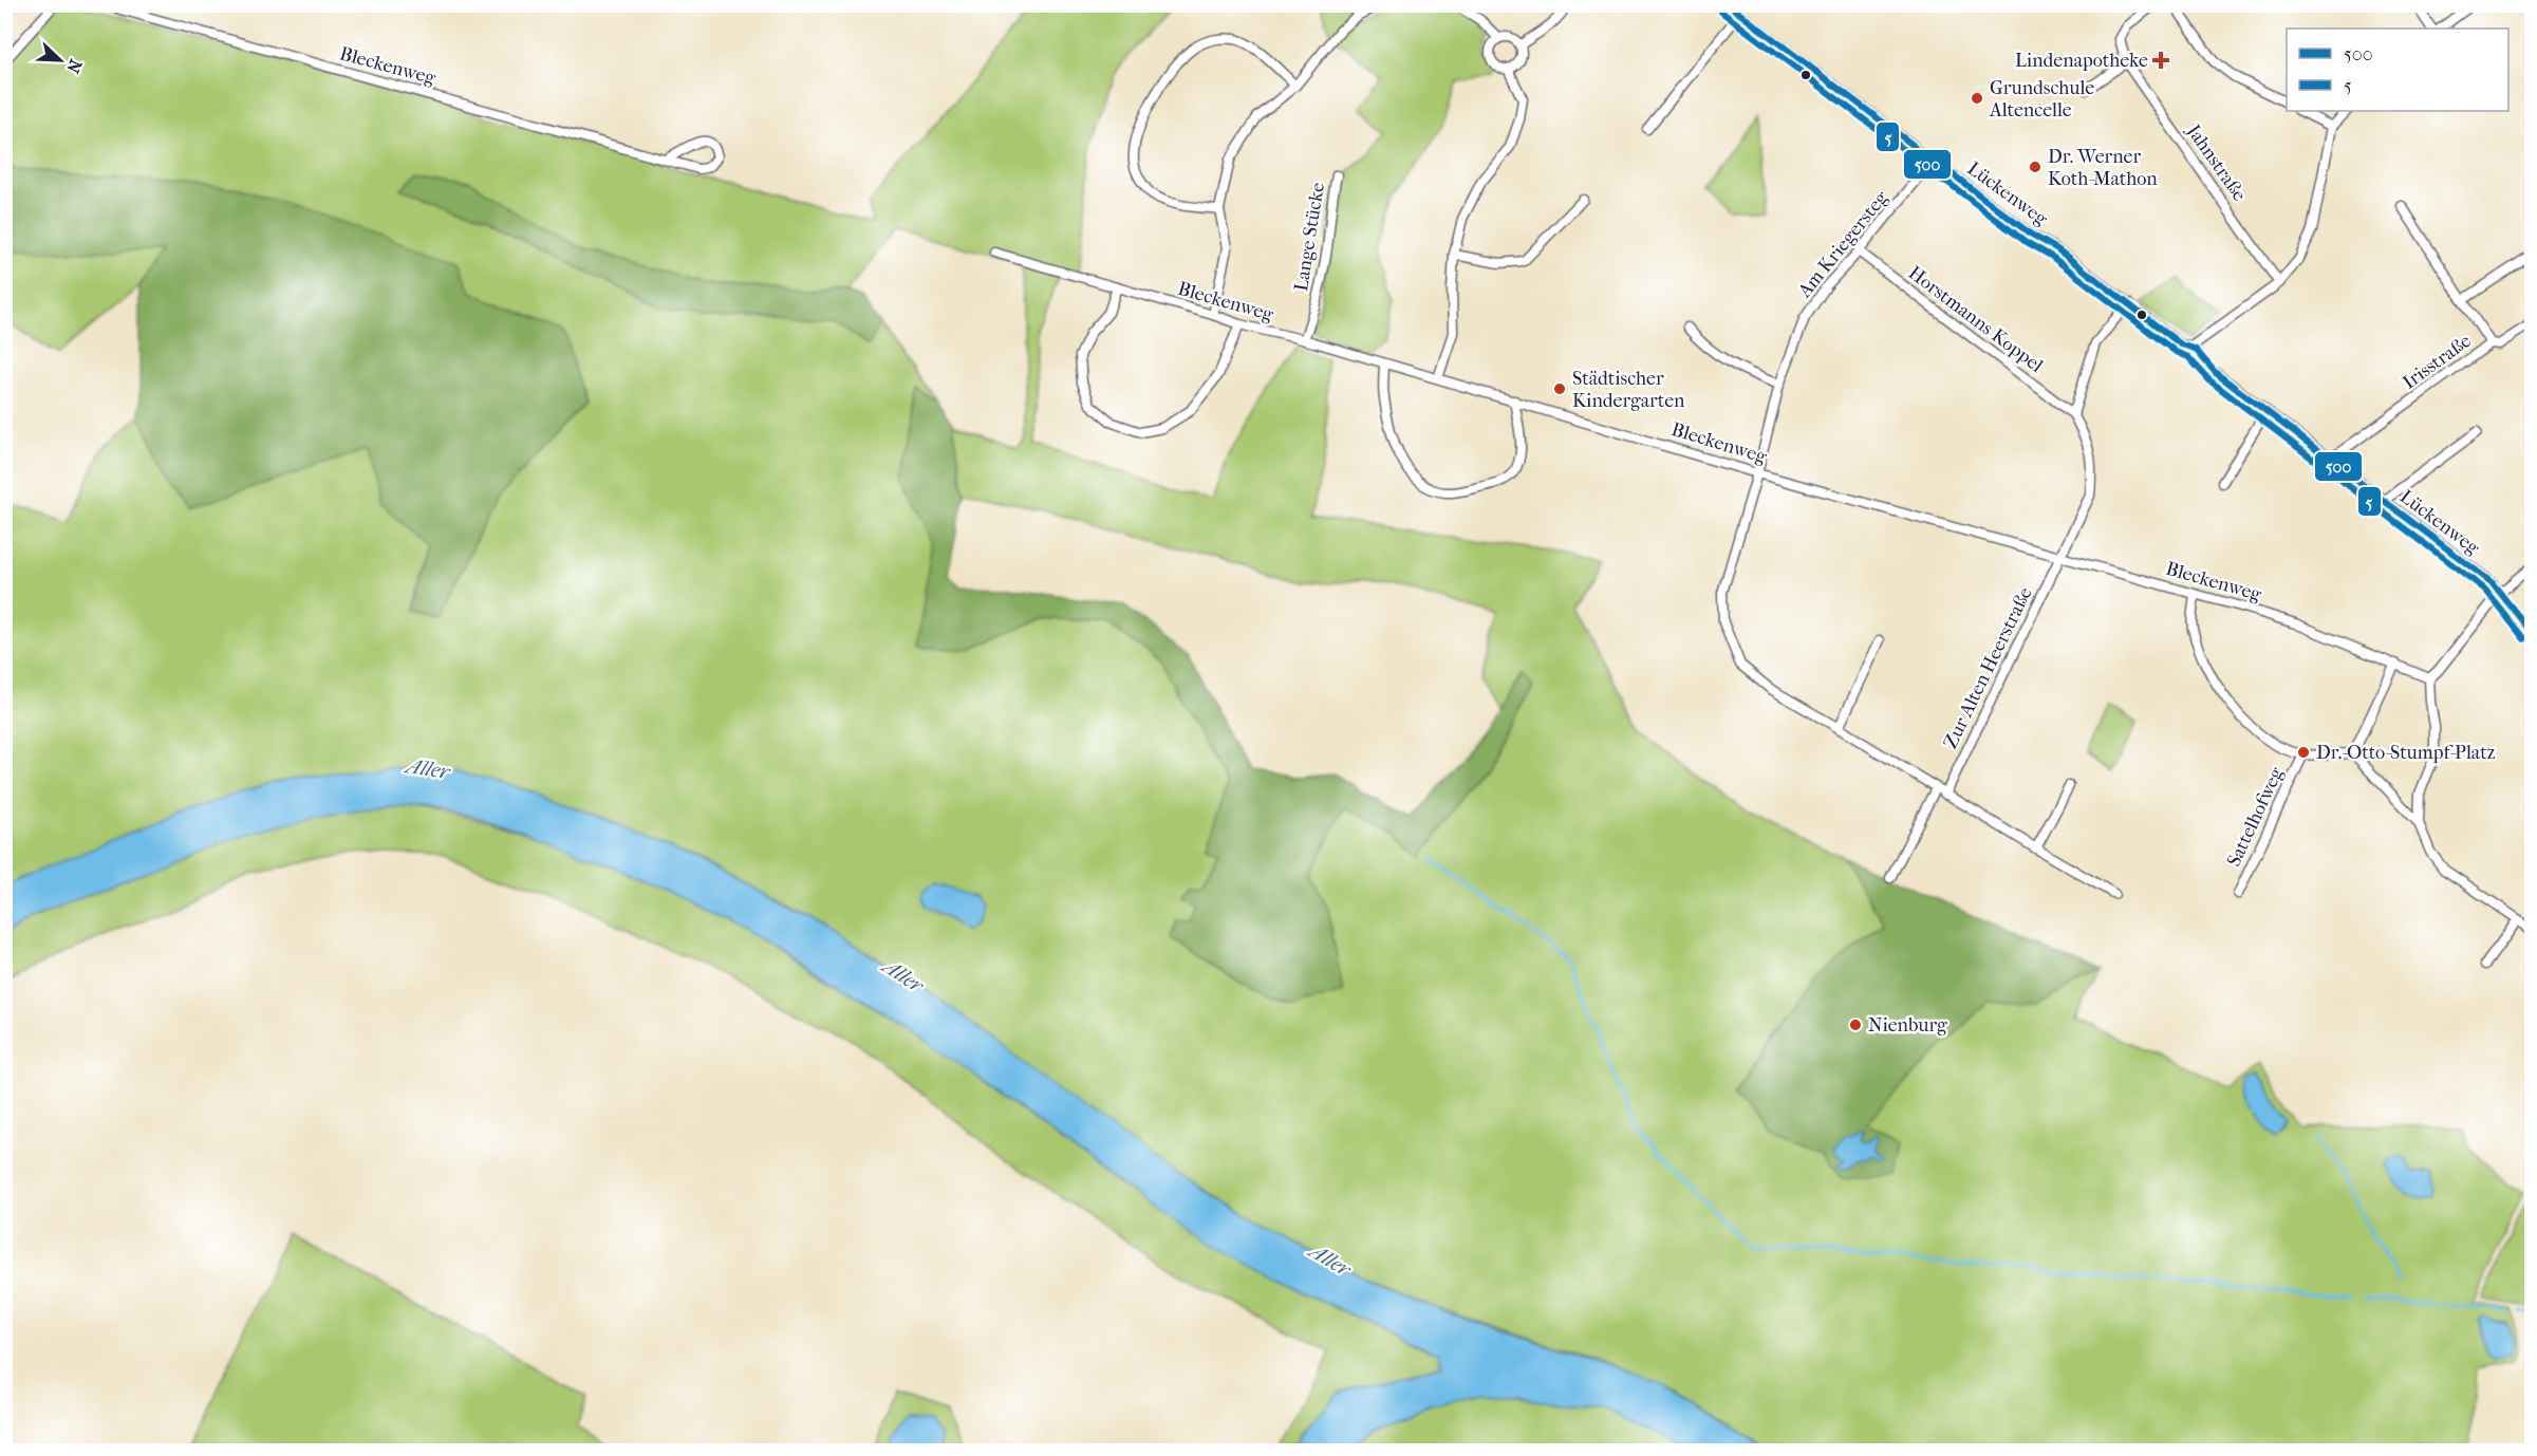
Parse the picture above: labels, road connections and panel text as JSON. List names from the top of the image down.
{
  "streets": {
    "street": [
      "Bleckenweg",
      "Jahnstraße",
      "Lückenweg",
      "Lange Stücke",
      "Am Kriegersteg",
      "Horstmanns Koppel",
      "Irisstraße",
      "Zur Alten Heerstraße",
      "Sattelhofweg"
    ]
  },
  "crossings": [
    ["Bleckenweg", "Lange Stücke"],
    ["Bleckenweg", "Am Kriegersteg"],
    ["Bleckenweg", "Horstmanns Koppel"],
    ["Bleckenweg", "Zur Alten Heerstraße"],
    ["Lückenweg", "Am Kriegersteg"],
    ["Lückenweg", "Irisstraße"],
    ["Am Kriegersteg", "Horstmanns Koppel"],
    ["Am Kriegersteg", "Zur Alten Heerstraße"],
    ["Horstmanns Koppel", "Zur Alten Heerstraße"]
  ],
  "water": ["Aller"],
  "places": {
    "health": ["Lindenapotheke"],
    "other": [
      "Grundschule Altencelle",
      "Dr. Werner Koth-Mathon",
      "Städtischer Kindergarten",
      "Dr.-Otto-Stumpf-Platz",
      "Nienburg"
    ]
  },
  "lines": ["transit line 500", "transit line 5"],
  "legend": ["500", "5"],
  "north": "bottom right"
}
